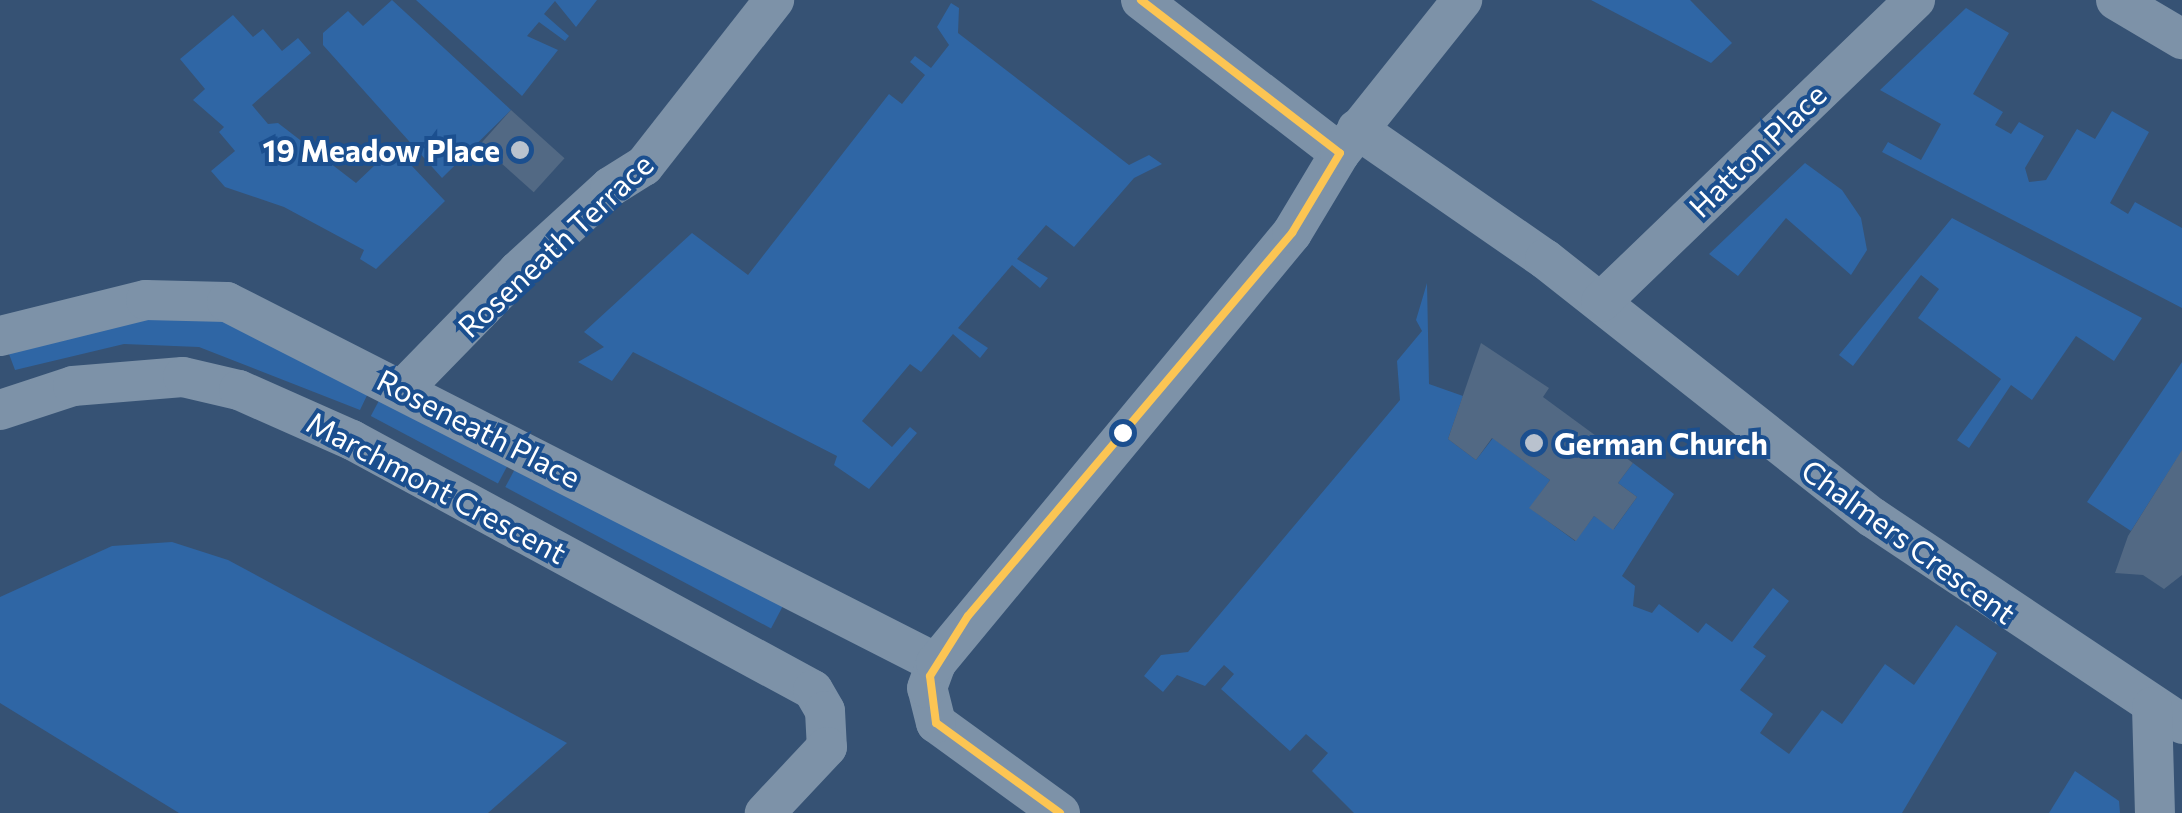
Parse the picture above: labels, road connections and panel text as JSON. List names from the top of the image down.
{
  "streets": {
    "street": [
      "Hatton Place",
      "Roseneath Terrace",
      "Roseneath Place",
      "Marchmont Crescent",
      "Chalmers Crescent"
    ]
  },
  "crossings": [
    ["Hatton Place", "Chalmers Crescent"],
    ["Roseneath Terrace", "Roseneath Place"]
  ],
  "places": ["19 Meadow Place", "German Church"]
}
